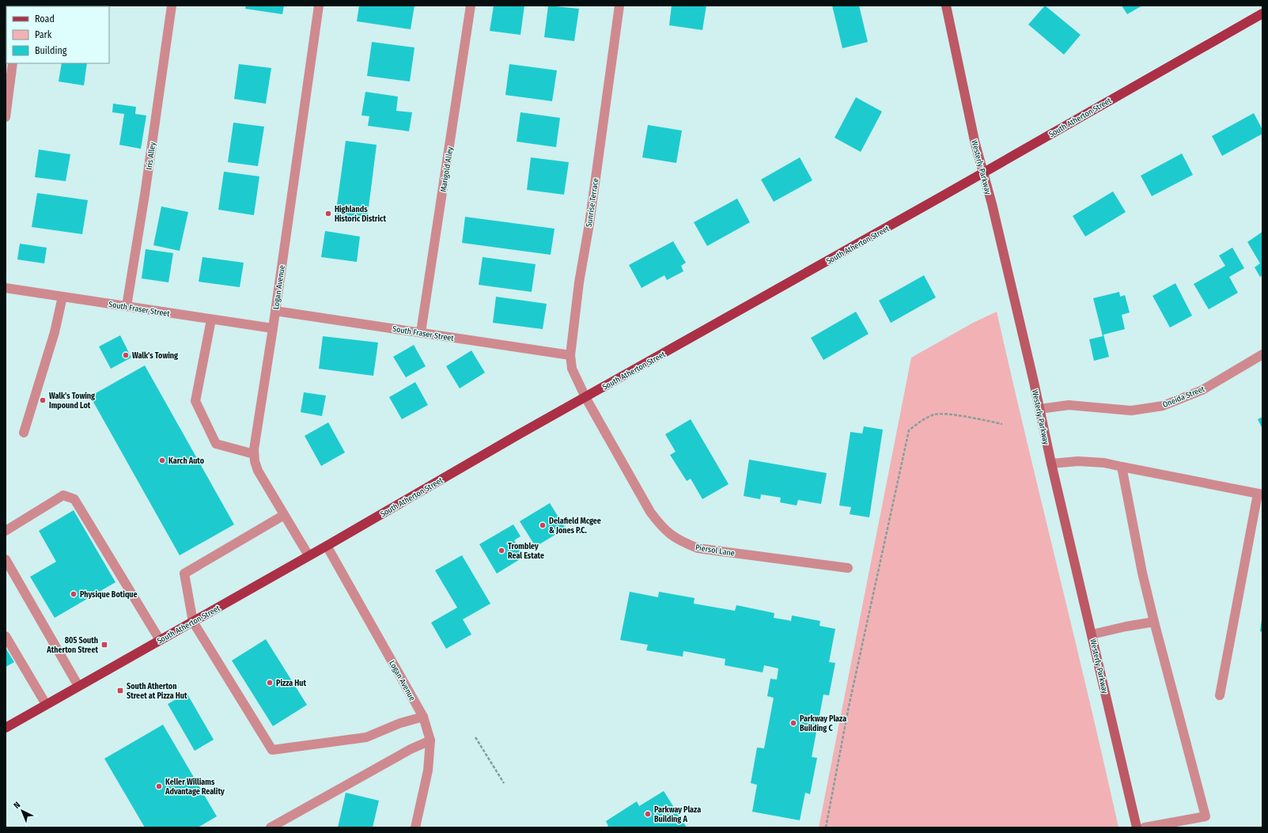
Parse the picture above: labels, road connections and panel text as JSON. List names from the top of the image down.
{
  "streets": {
    "main road": ["South Atherton Street", "Westerly Parkway"],
    "street": [
      "Iris Alley",
      "Marigold Alley",
      "Sunrise Terrace",
      "Logan Avenue",
      "South Fraser Street",
      "Oneida Street",
      "Piersol Lane"
    ]
  },
  "crossings": [
    ["South Atherton Street", "Westerly Parkway"],
    ["South Atherton Street", "Sunrise Terrace"],
    ["South Atherton Street", "Logan Avenue"],
    ["South Atherton Street", "Piersol Lane"],
    ["Iris Alley", "South Fraser Street"],
    ["Westerly Parkway", "Oneida Street"],
    ["Marigold Alley", "South Fraser Street"],
    ["Sunrise Terrace", "South Fraser Street"],
    ["Sunrise Terrace", "Piersol Lane"],
    ["Logan Avenue", "South Fraser Street"]
  ],
  "places": {
    "other": [
      "Highlands Historic District",
      "Walk's Towing",
      "Walk's Towing Impound Lot",
      "Karch Auto",
      "Delafield Mcgee & Jones P.C.",
      "Trombley Real Estate",
      "Physique Botique",
      "Pizza Hut",
      "Parkway Plaza Building C",
      "Keller Williams Advantage Reality",
      "Parkway Plaza Building A"
    ],
    "transit": ["805 South Atherton Street", "South Atherton Street at Pizza Hut"]
  },
  "legend": ["Road", "Park", "Building"],
  "north": "top left"
}
